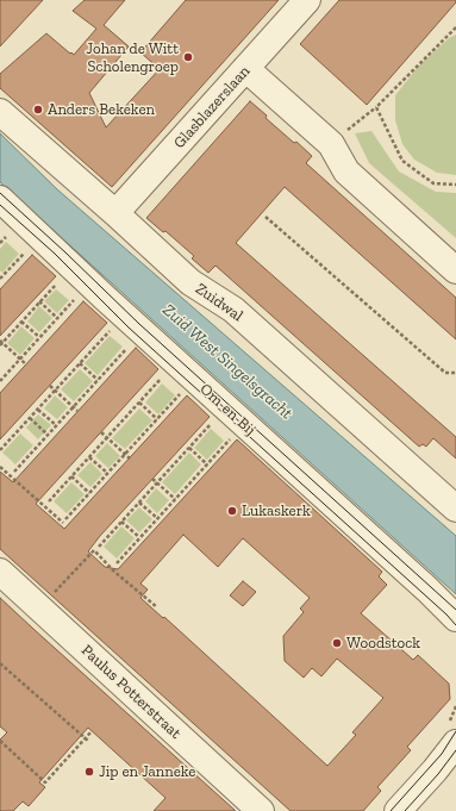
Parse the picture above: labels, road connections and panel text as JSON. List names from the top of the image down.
{
  "streets": {
    "street": [
      "Glasblazerslaan",
      "Zuidwal",
      "Om-en-Bij",
      "Paulus Potterstraat"
    ]
  },
  "crossings": [
    ["Glasblazerslaan", "Zuidwal"]
  ],
  "water": ["Zuid West Singelsgracht"],
  "places": [
    "Johan de Witt Scholengroep",
    "Anders Bekeken",
    "Lukaskerk",
    "Woodstock",
    "Jip en Janneke"
  ]
}
